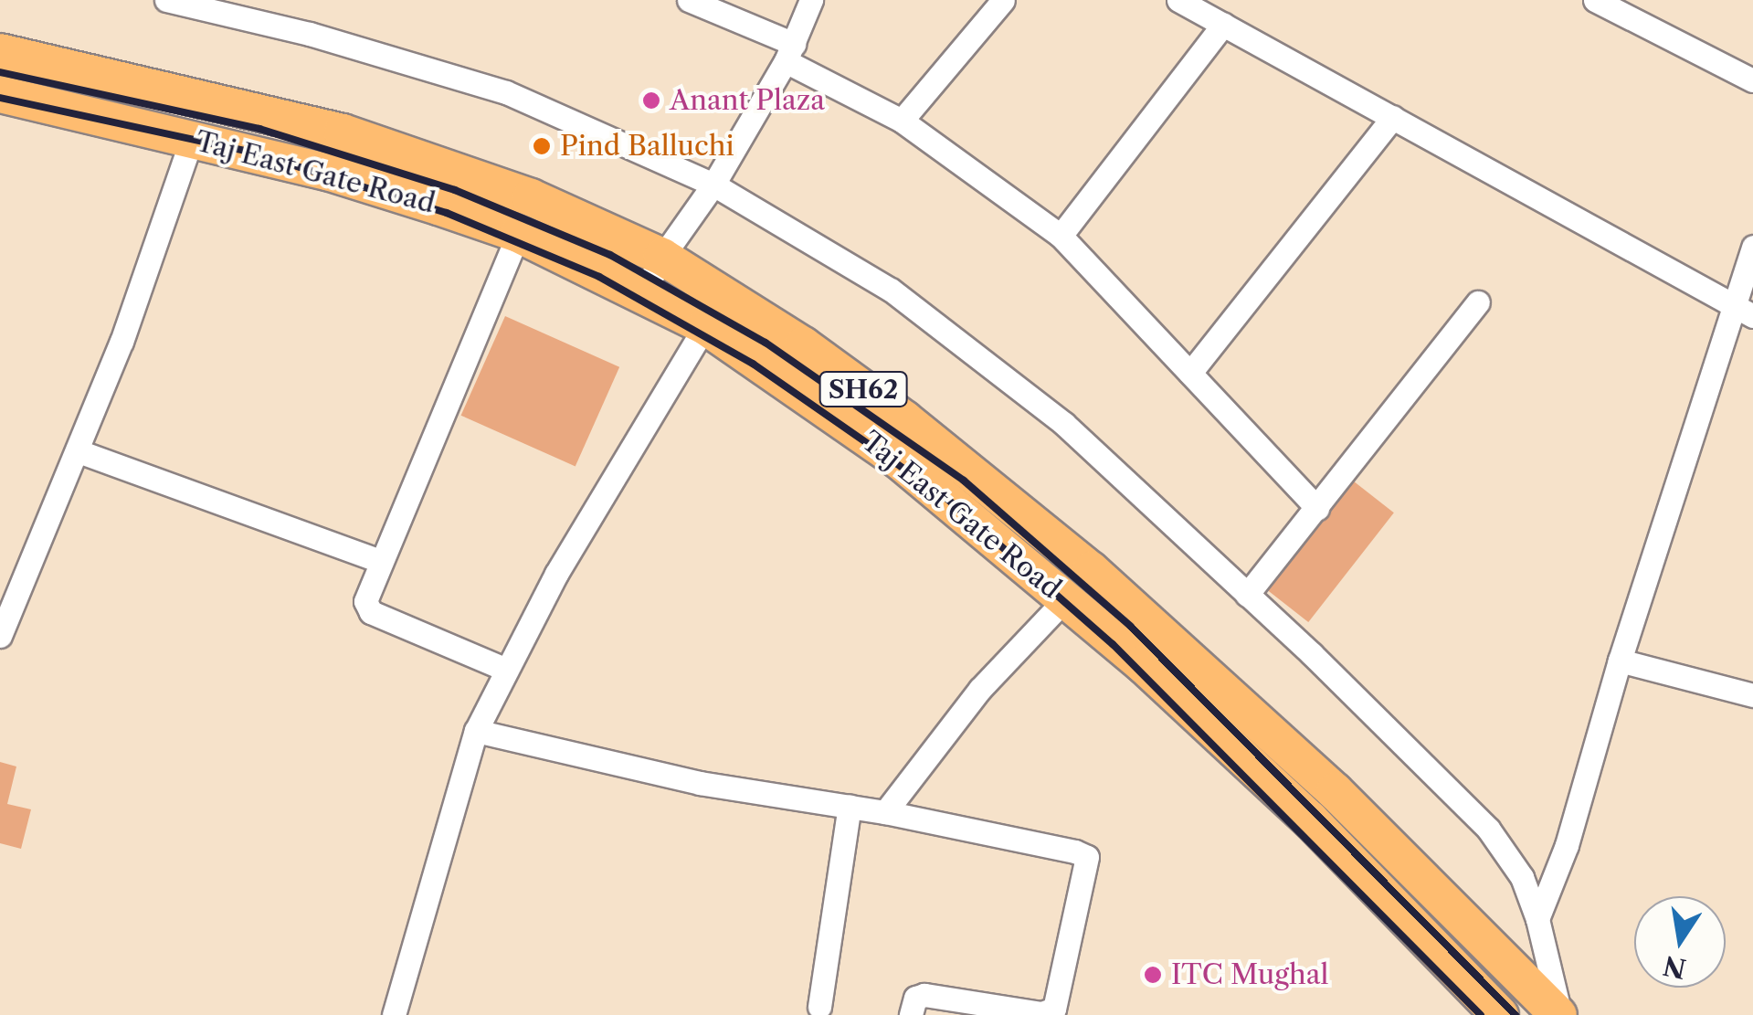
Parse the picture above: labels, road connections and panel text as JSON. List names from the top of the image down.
{
  "streets": {
    "main road": ["Taj East Gate Road", "SH62"]
  },
  "places": ["Anant Plaza", "Pind Balluchi", "ITC Mughal"],
  "north": "bottom"
}
